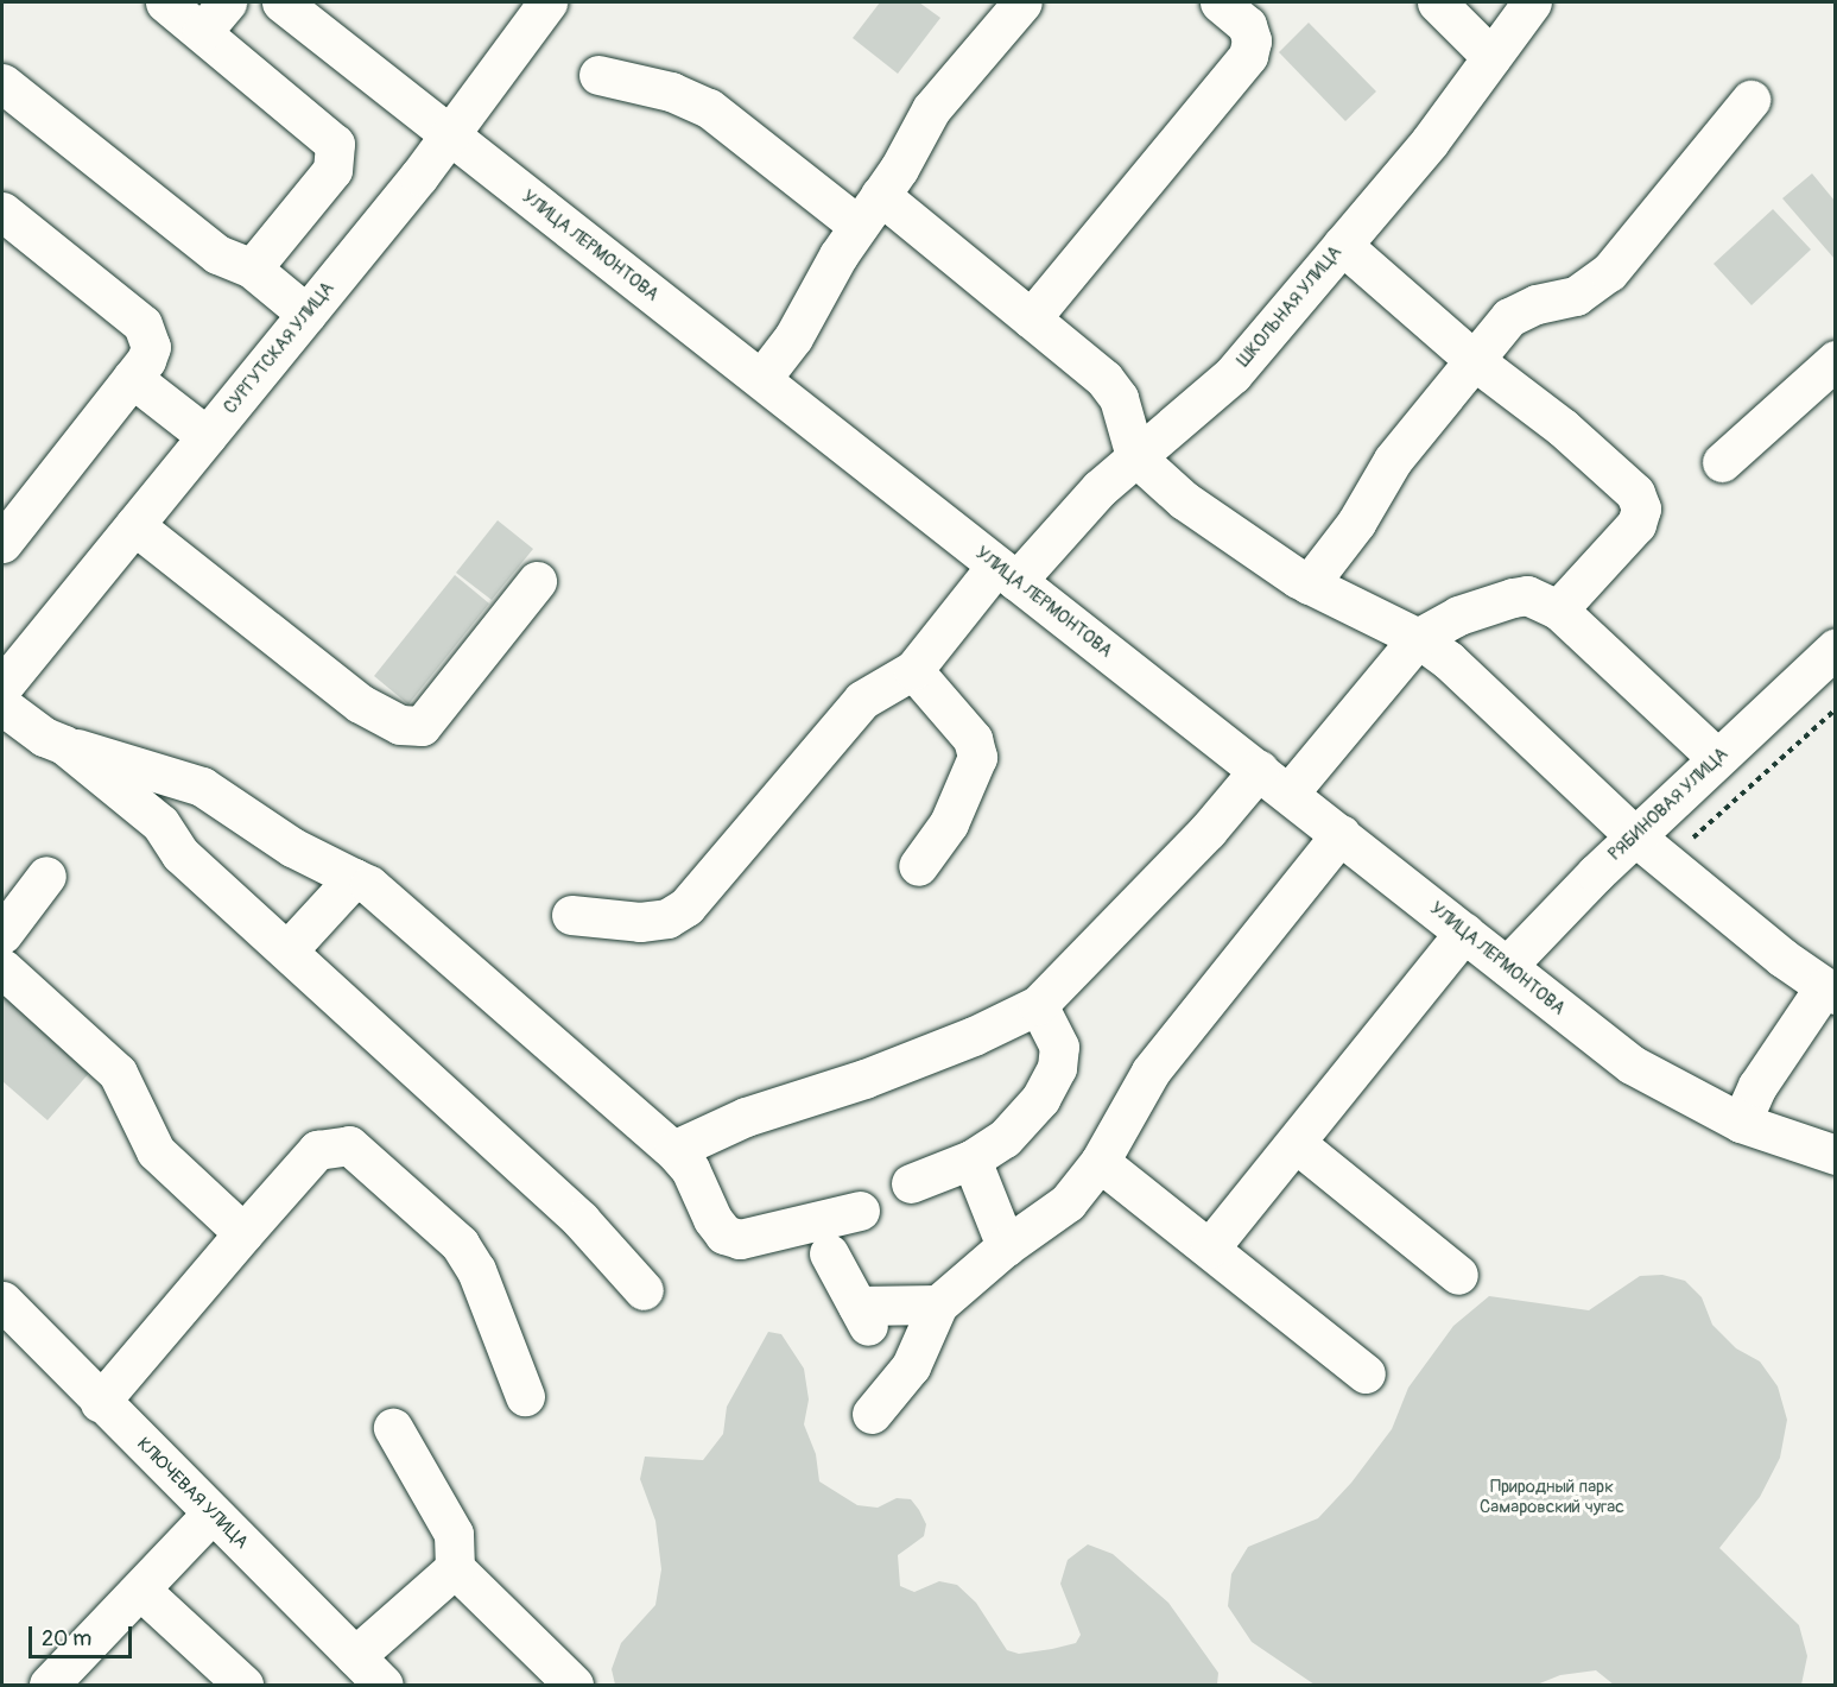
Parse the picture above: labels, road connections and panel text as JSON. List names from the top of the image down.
{
  "streets": {
    "street": [
      "УЛИЦА ЛЕРМОНТОВА",
      "ШКОЛЬНАЯ УЛИЦА",
      "СУРГУТСКАЯ УЛИЦА",
      "РЯБИНОВАЯ УЛИЦА",
      "КЛЮЧЕВАЯ УЛИЦА"
    ]
  },
  "crossings": [
    ["УЛИЦА ЛЕРМОНТОВА", "ШКОЛЬНАЯ УЛИЦА"],
    ["УЛИЦА ЛЕРМОНТОВА", "СУРГУТСКАЯ УЛИЦА"],
    ["УЛИЦА ЛЕРМОНТОВА", "РЯБИНОВАЯ УЛИЦА"]
  ],
  "parks": ["Природный парк Самаровский чугас"],
  "scale_bar": "20 m"
}
